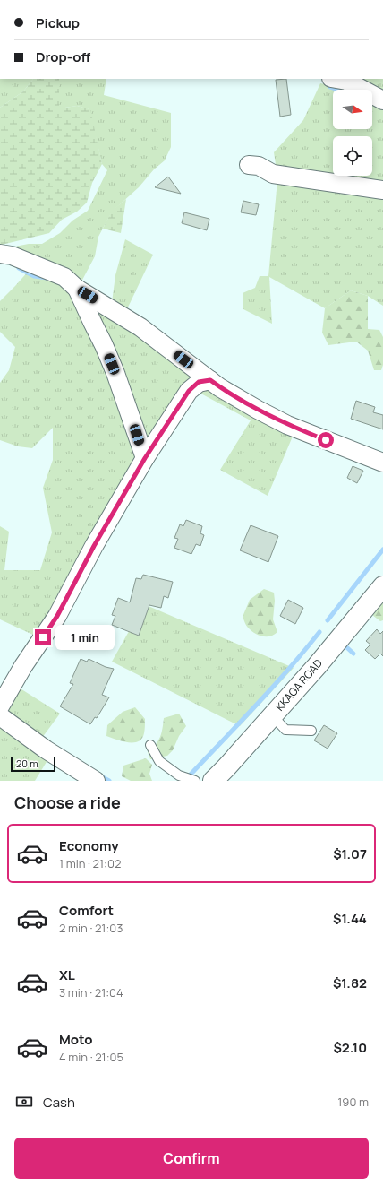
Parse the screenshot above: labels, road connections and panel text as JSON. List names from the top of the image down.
{
  "streets": {
    "street": ["KKAGA ROAD"]
  },
  "scale_bar": "20 m",
  "north": "right",
  "page": {
    "banner": ["Pickup", "Drop-off"],
    "bubble": "1 min",
    "scale": "20 m",
    "heading": "Choose a ride",
    "list": [
      {
        "name": "Economy",
        "note": "1 min · 21:02",
        "value": "$1.07"
      },
      {
        "name": "Comfort",
        "note": "2 min · 21:03",
        "value": "$1.44"
      },
      {
        "name": "XL",
        "note": "3 min · 21:04",
        "value": "$1.82"
      },
      {
        "name": "Moto",
        "note": "4 min · 21:05",
        "value": "$2.10"
      }
    ],
    "pay": ["Cash", "190 m"],
    "buttons": "Confirm"
  }
}
